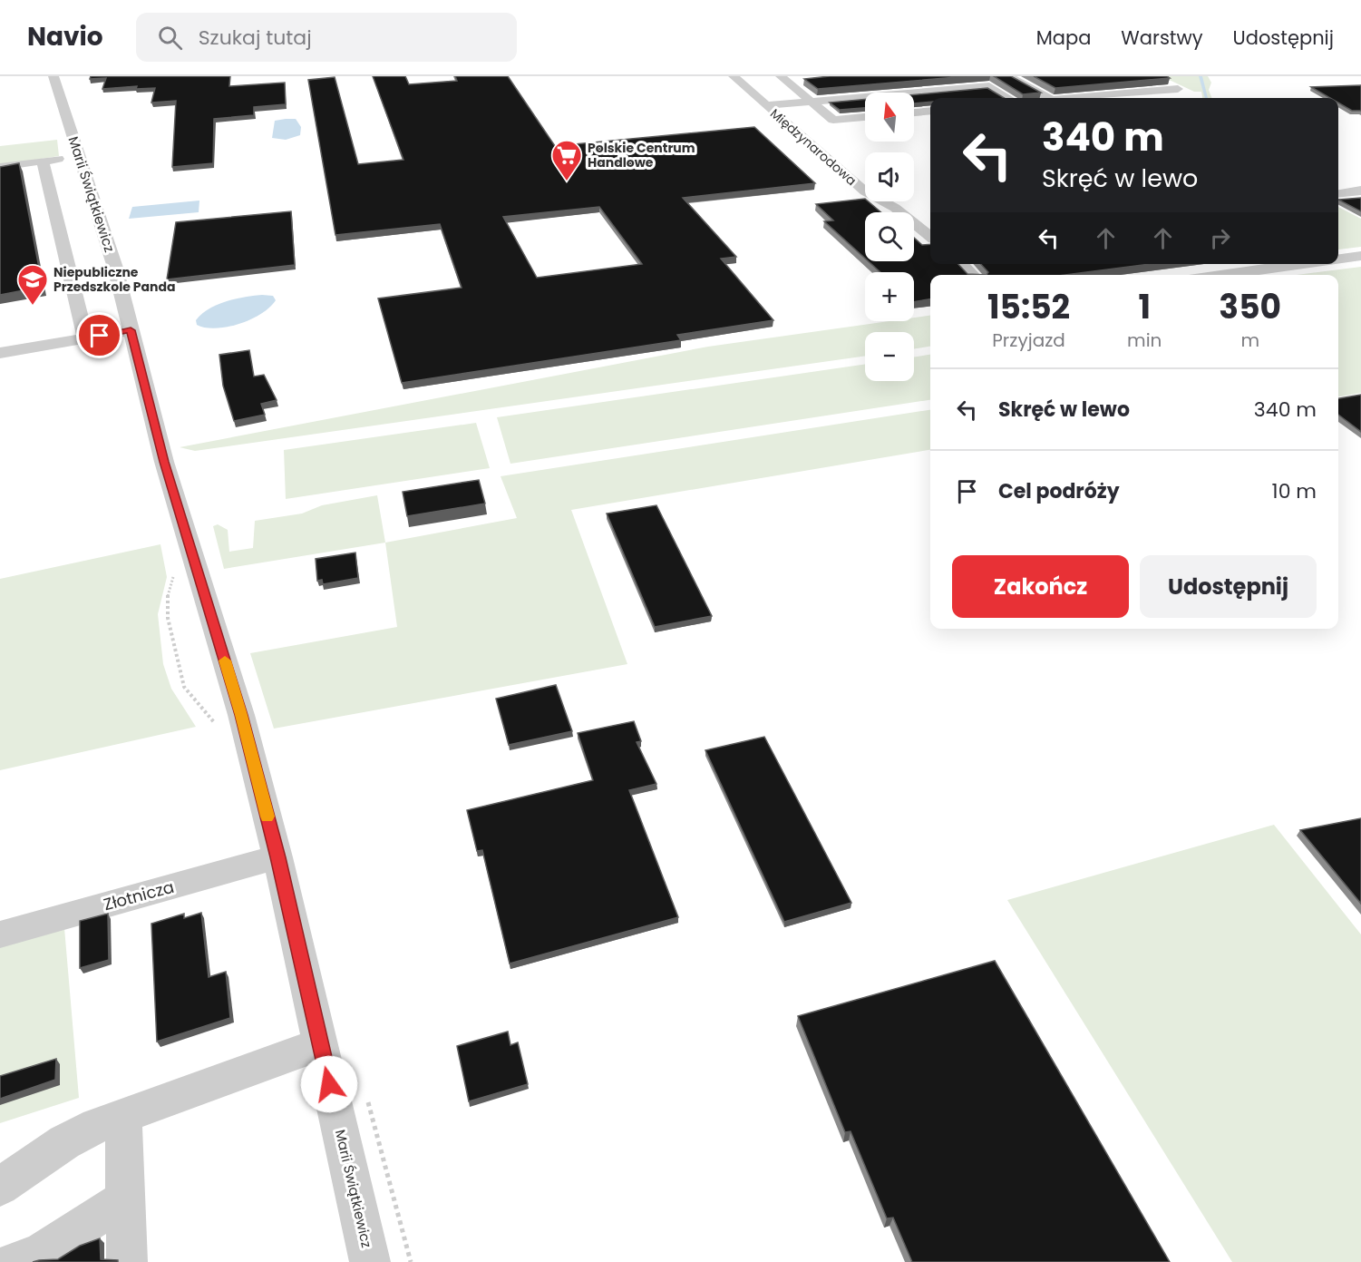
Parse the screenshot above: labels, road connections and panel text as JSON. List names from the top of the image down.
{
  "streets": {
    "street": ["Międzynarodowa", "Marii Świątkiewicz", "Złotnicza"]
  },
  "crossings": [
    ["Marii Świątkiewicz", "Złotnicza"]
  ],
  "places": {
    "supermarket": ["Polskie Centrum Handlowe"],
    "school or university": ["Niepubliczne Przedszkole Panda"]
  },
  "north": "top",
  "page": {
    "header": "Navio",
    "search": "Szukaj tutaj",
    "nav": ["Mapa", "Warstwy", "Udostępnij"],
    "map_buttons": ["+", "−"],
    "turn": ["340 m", "Skręć w lewo"],
    "eta": [
      "15:52",
      "Przyjazd",
      "1",
      "min",
      "350",
      "m"
    ],
    "list": [
      {
        "name": "Skręć w lewo",
        "value": "340 m"
      },
      {
        "name": "Cel podróży",
        "value": "10 m"
      }
    ],
    "buttons": ["Zakończ", "Udostępnij"]
  }
}
